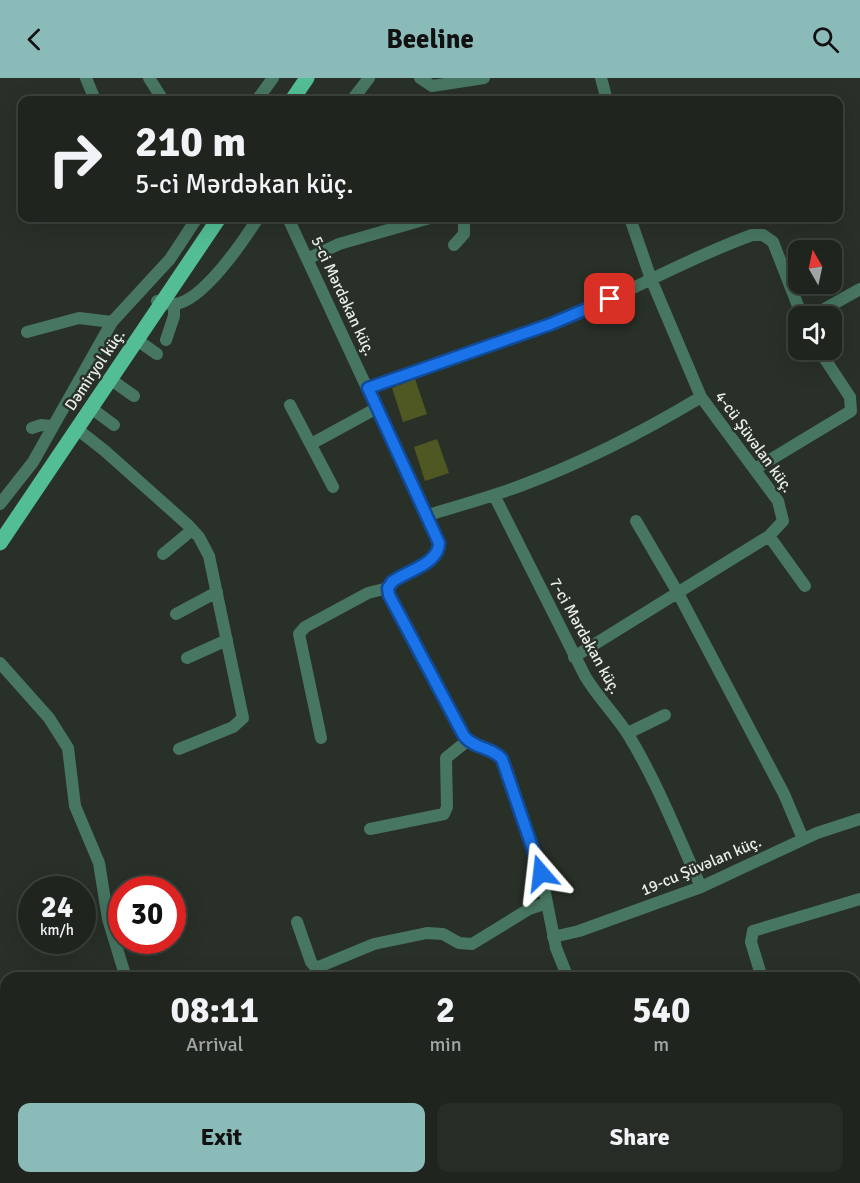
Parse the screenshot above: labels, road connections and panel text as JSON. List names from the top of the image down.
{
  "streets": {
    "main road": ["Dəmiryol küç."],
    "street": [
      "5-ci Mərdəkan küç.",
      "4-cü Şüvəlan küç.",
      "7-ci Mərdəkan küç.",
      "19-cu Şüvəlan küç."
    ]
  },
  "crossings": [
    ["7-ci Mərdəkan küç.", "19-cu Şüvəlan küç."]
  ],
  "north": "top",
  "page": {
    "header": "Beeline",
    "turn": ["210 m", "5-ci Mərdəkan küç."],
    "speed": "24 km/h",
    "limit": "30",
    "eta": [
      "08:11",
      "Arrival",
      "2",
      "min",
      "540",
      "m"
    ],
    "buttons": ["Exit", "Share"]
  }
}
